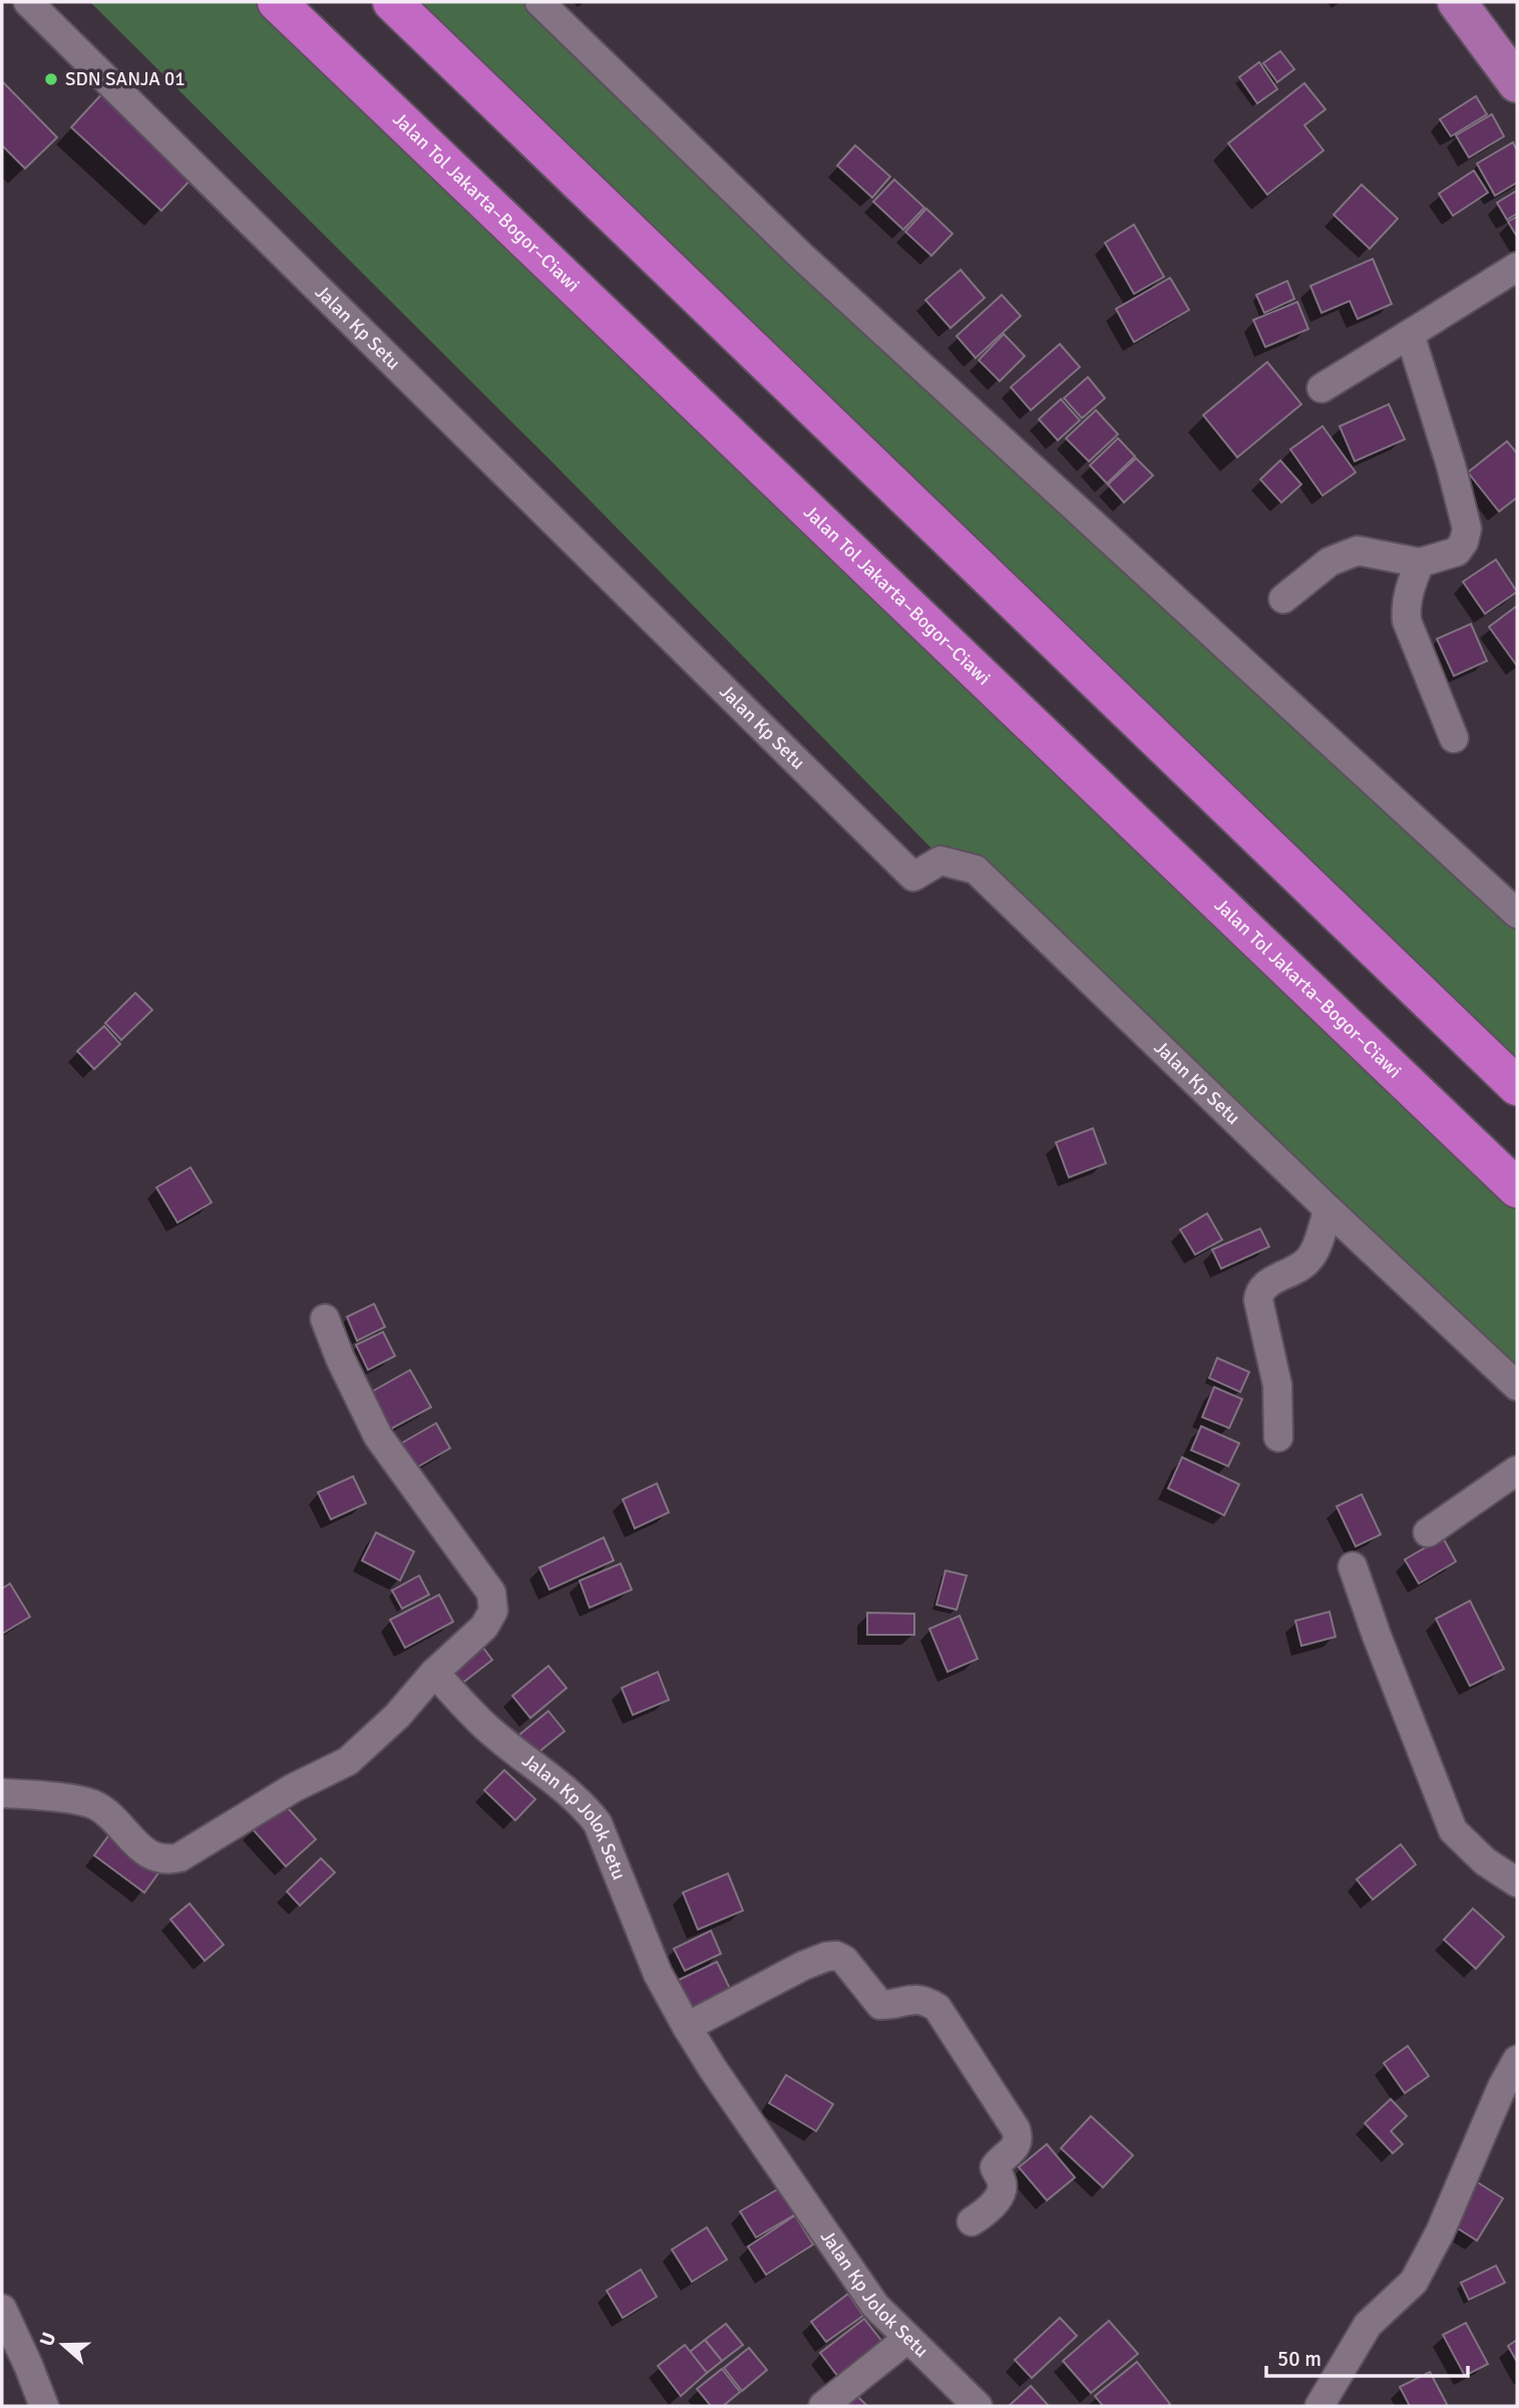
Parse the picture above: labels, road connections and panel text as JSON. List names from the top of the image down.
{
  "streets": {
    "highway": ["Jalan Tol Jakarta–Bogor–Ciawi"],
    "street": ["Jalan Kp Setu", "Jalan Kp Jolok Setu"]
  },
  "places": ["SDN SANJA 01"],
  "scale_bar": "50 m",
  "north": "left"
}
